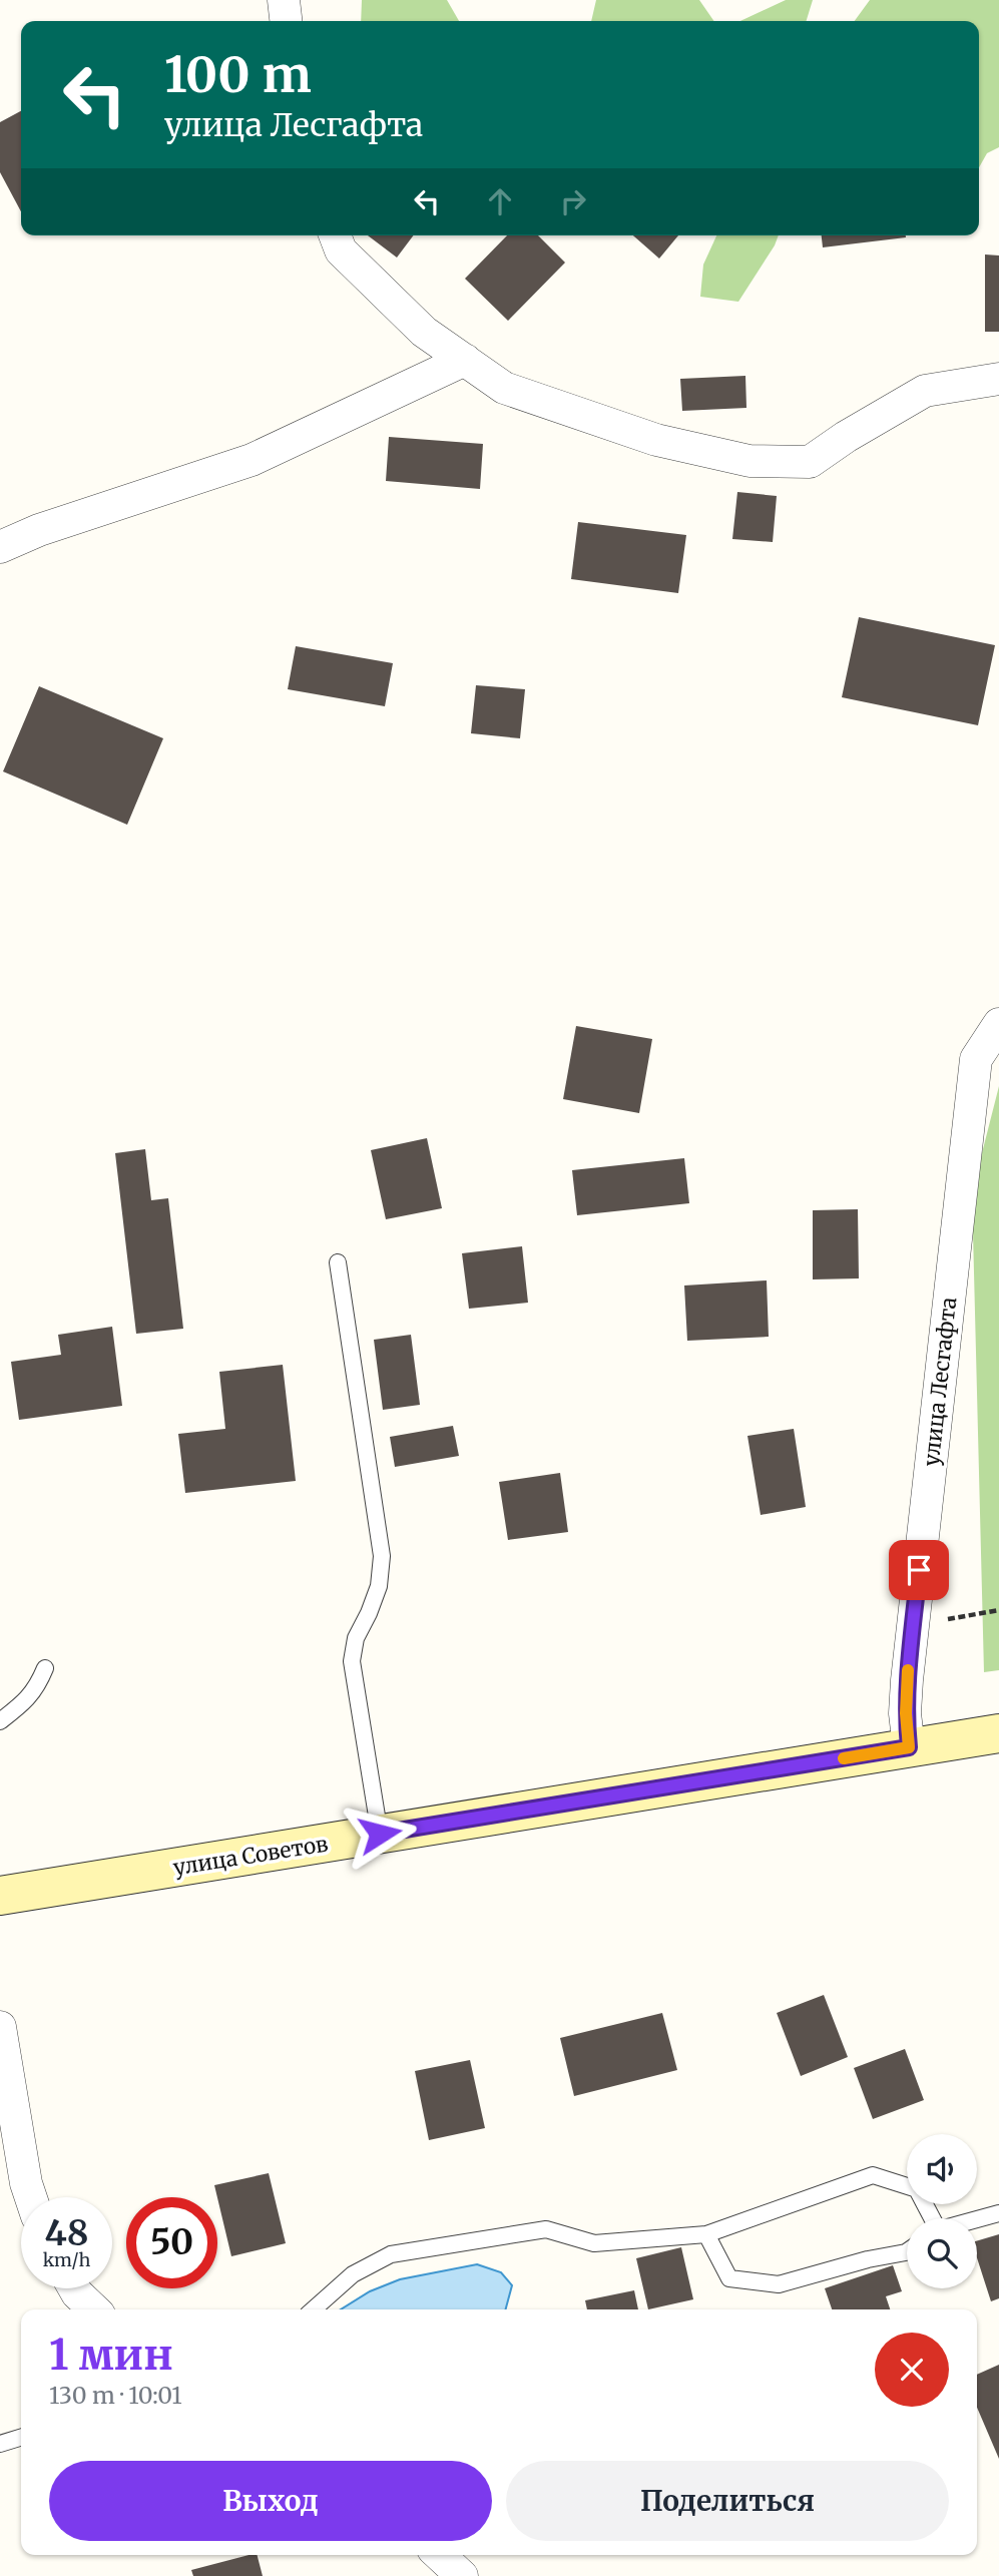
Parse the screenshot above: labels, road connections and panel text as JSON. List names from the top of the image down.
{
  "streets": {
    "main road": ["улица Советов"],
    "street": ["улица Лесгафта"]
  },
  "crossings": [
    ["улица Лесгафта", "улица Советов"]
  ],
  "page": {
    "turn": ["100 m", "улица Лесгафта"],
    "speed": "48 km/h",
    "limit": "50",
    "heading": ["1 мин", "130 m · 10:01"],
    "buttons": ["Выход", "Поделиться"]
  }
}
